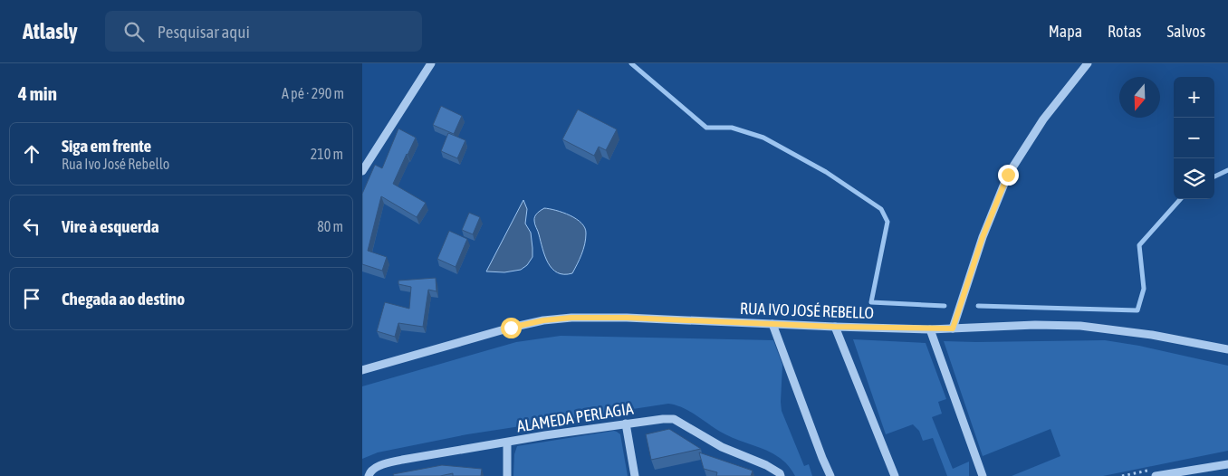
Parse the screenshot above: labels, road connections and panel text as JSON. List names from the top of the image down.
{
  "streets": {
    "street": ["RUA IVO JOSÉ REBELLO", "ALAMEDA PERLAGIA"]
  },
  "north": "bottom",
  "page": {
    "header": "Atlasly",
    "search": "Pesquisar aqui",
    "nav": ["Mapa", "Rotas", "Salvos"],
    "heading": ["4 min", "A pé · 290 m"],
    "map_buttons": ["+", "−"],
    "list": [
      ["Siga em frente", "Rua Ivo José Rebello", "210 m"],
      ["Vire à esquerda", "80 m"],
      "Chegada ao destino"
    ]
  }
}
